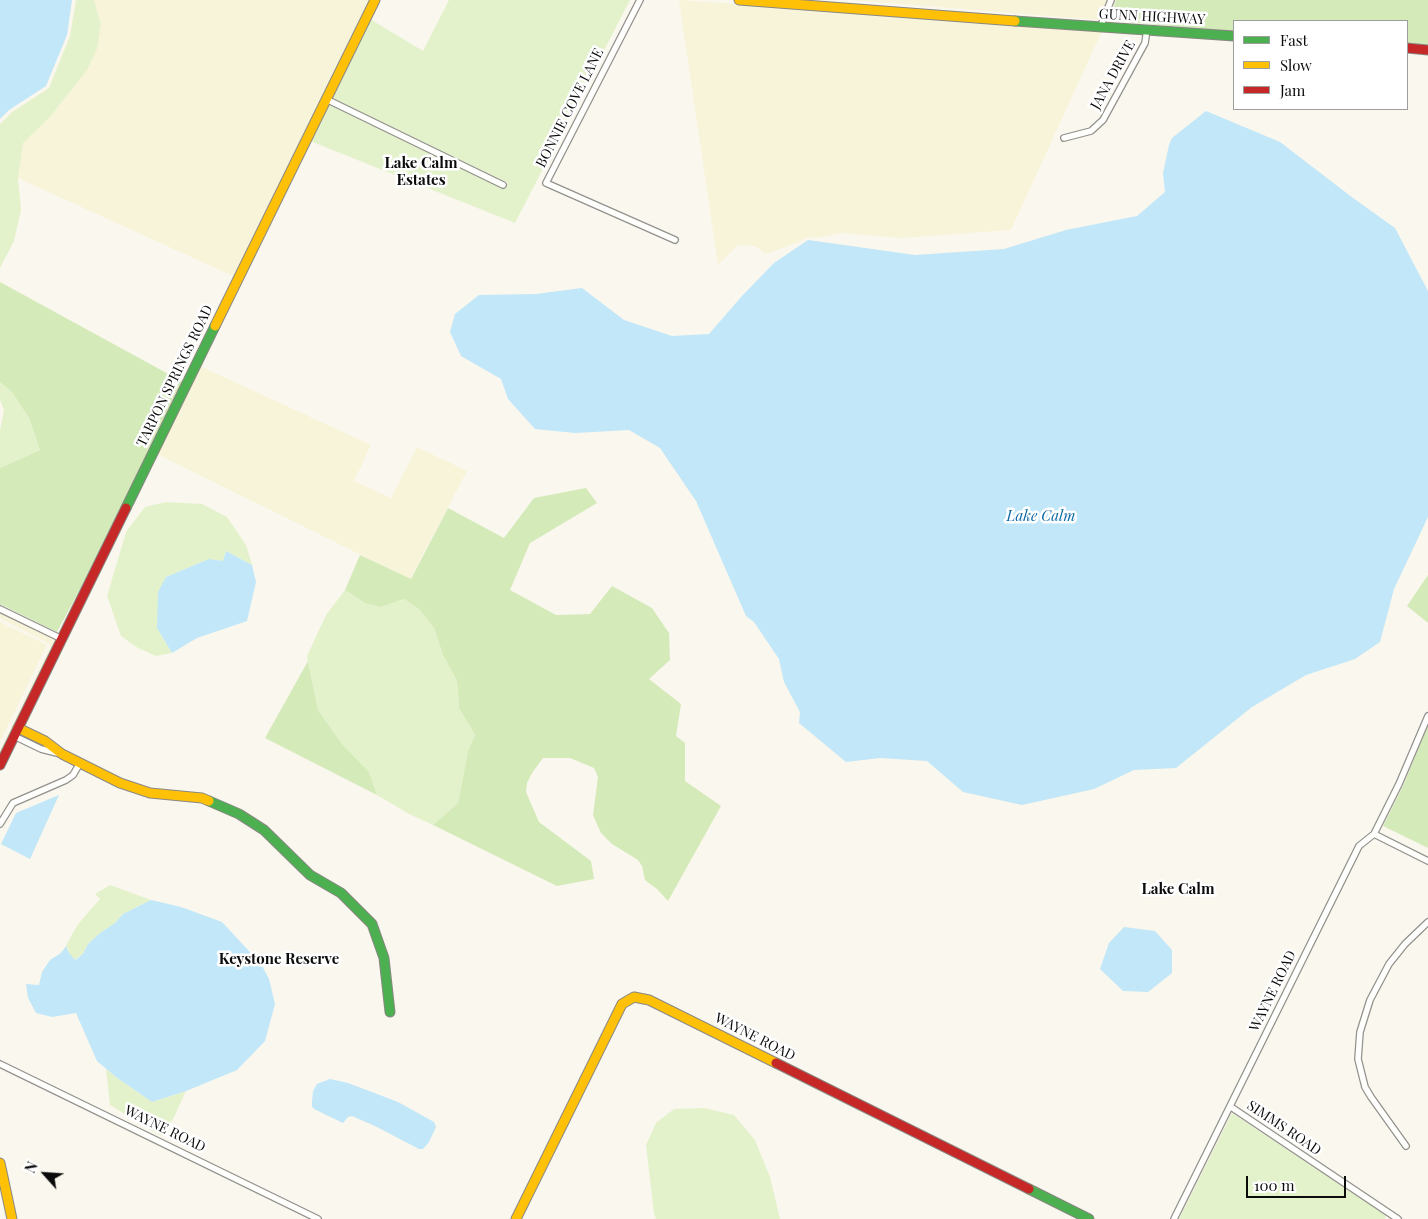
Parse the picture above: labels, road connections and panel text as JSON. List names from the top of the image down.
{
  "streets": {
    "main road": ["GUNN HIGHWAY", "TARPON SPRINGS ROAD", "WAYNE ROAD"],
    "street": ["JANA DRIVE", "BONNIE COVE LANE", "SIMMS ROAD"]
  },
  "crossings": [
    ["GUNN HIGHWAY", "JANA DRIVE"],
    ["WAYNE ROAD", "SIMMS ROAD"]
  ],
  "districts": ["Lake Calm Estates", "Lake Calm", "Keystone Reserve"],
  "water": ["Lake Calm"],
  "legend": ["Fast", "Slow", "Jam"],
  "scale_bar": "100 m",
  "north": "top left"
}
